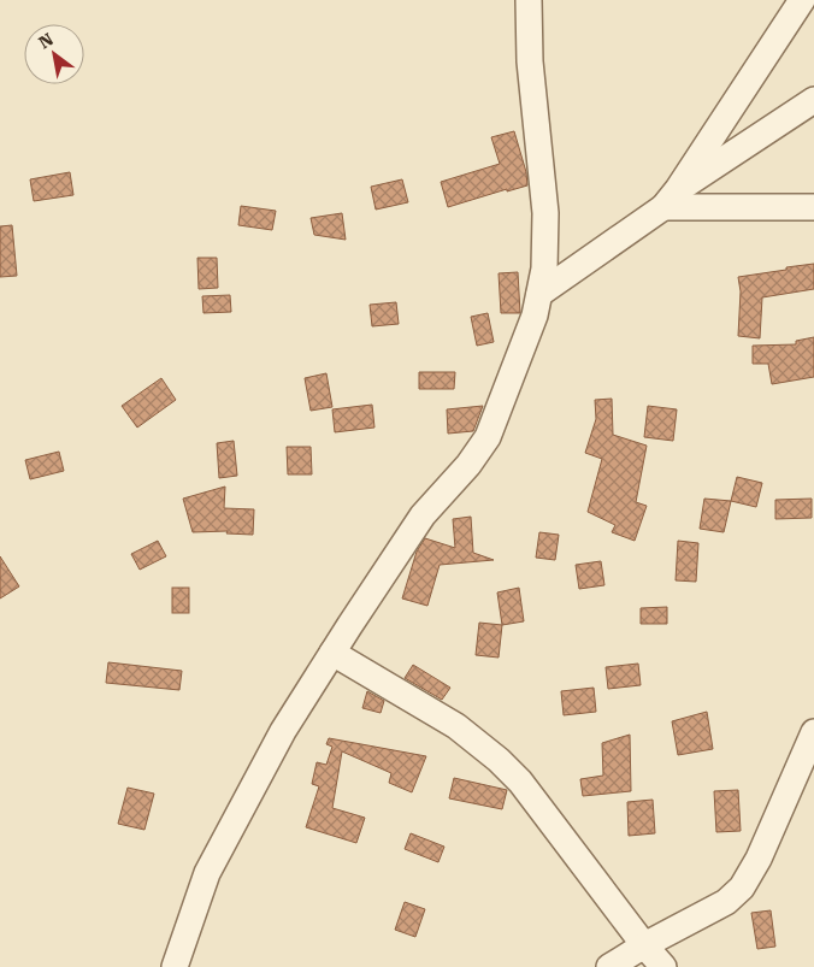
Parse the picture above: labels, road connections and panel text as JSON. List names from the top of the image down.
{
  "north": "top left"
}
